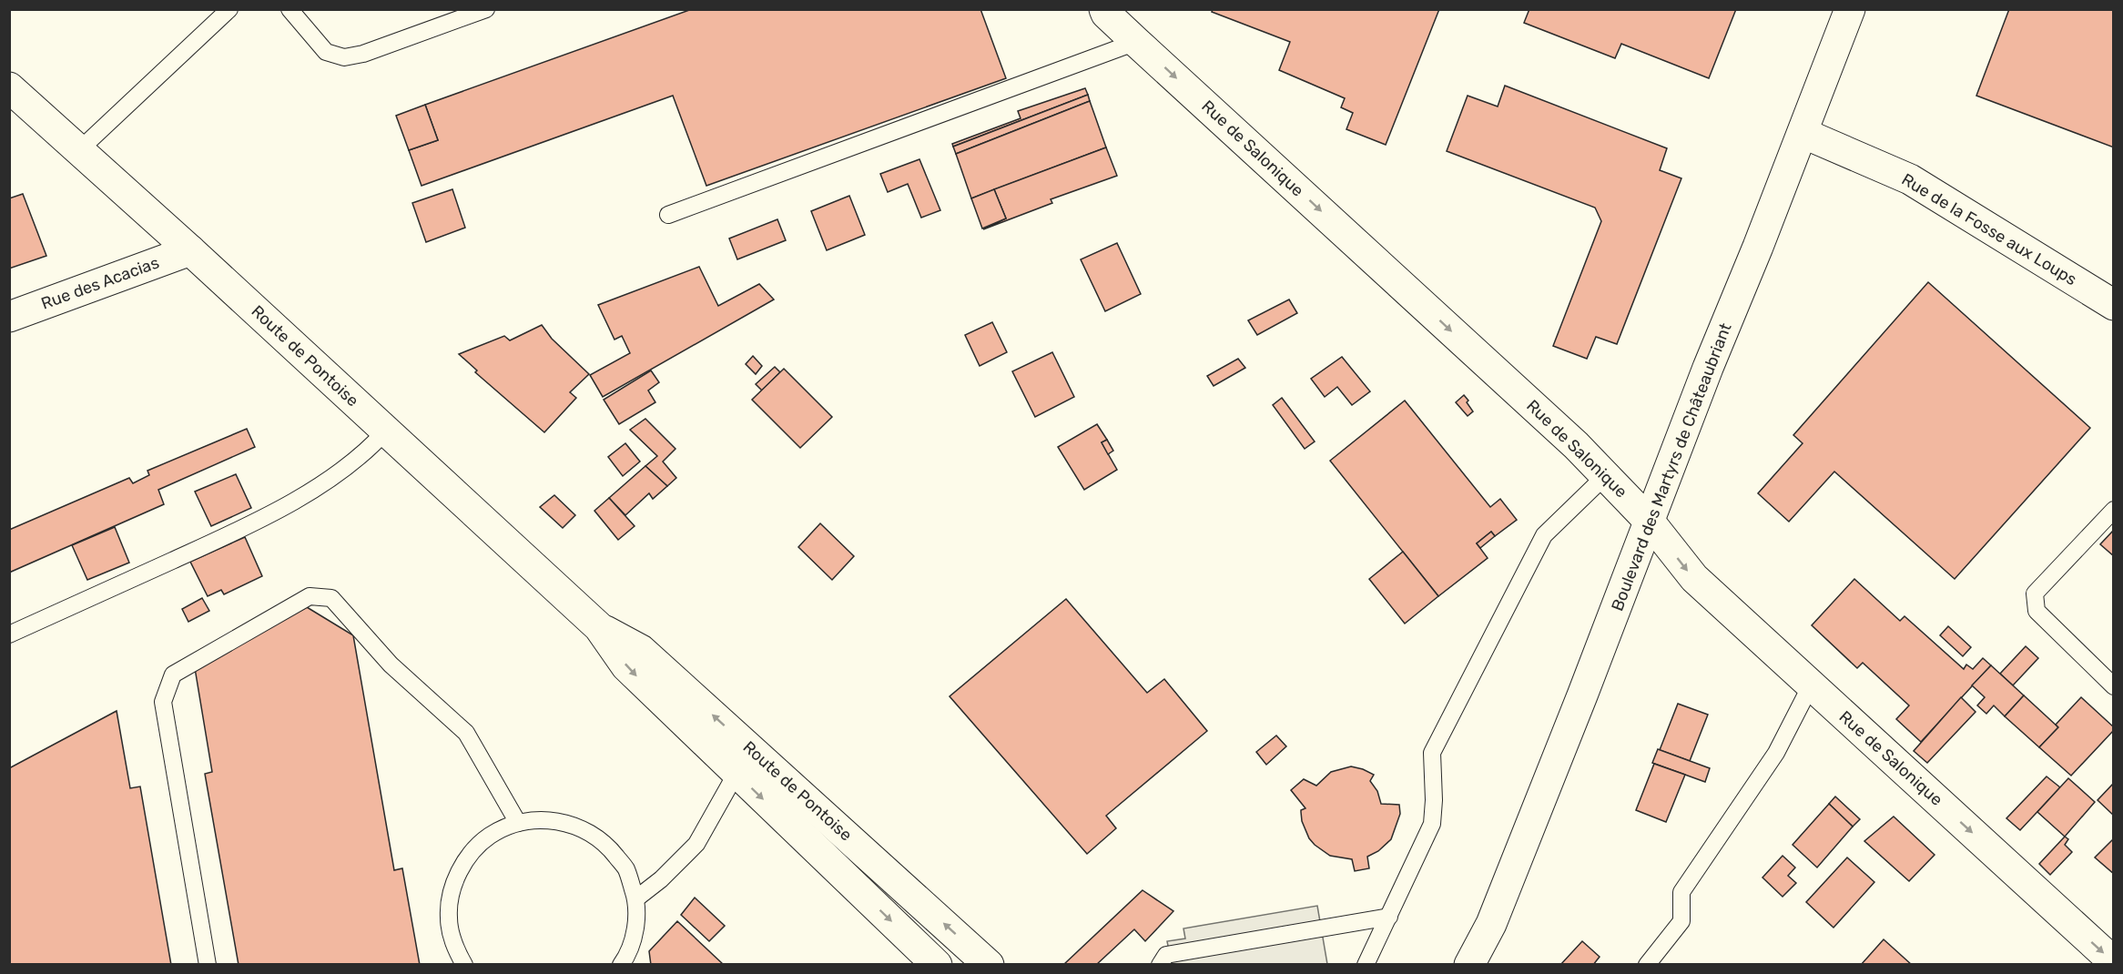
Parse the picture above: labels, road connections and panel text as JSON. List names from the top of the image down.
{
  "streets": {
    "main road": [
      "Rue de Salonique",
      "Rue de la Fosse aux Loups",
      "Rue des Acacias",
      "Route de Pontoise",
      "Boulevard des Martyrs de Châteaubriant"
    ]
  },
  "crossings": [
    ["Rue de Salonique", "Boulevard des Martyrs de Châteaubriant"],
    ["Rue de la Fosse aux Loups", "Boulevard des Martyrs de Châteaubriant"],
    ["Rue des Acacias", "Route de Pontoise"]
  ],
  "one_way": ["Rue de Salonique"]
}
